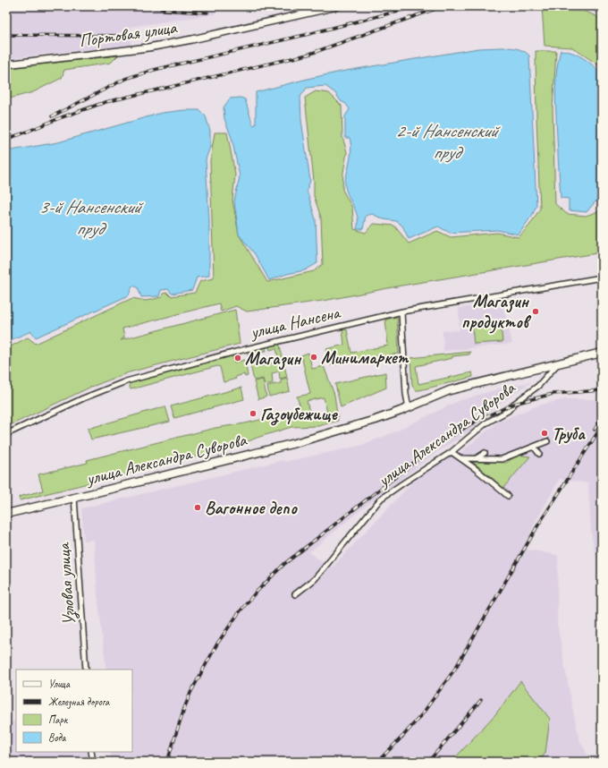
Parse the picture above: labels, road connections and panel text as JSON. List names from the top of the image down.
{
  "streets": {
    "main road": ["Портовая улица", "улица Александра Суворова"],
    "street": ["улица Нансена", "Узловая улица"]
  },
  "crossings": [
    ["улица Александра Суворова", "Узловая улица"]
  ],
  "water": ["2-й Нансенский пруд", "3-й Нансенский пруд"],
  "places": [
    "Магазин продуктов",
    "Минимаркет",
    "Магазин",
    "Газоубежище",
    "Труба",
    "Вагонное депо"
  ],
  "legend": [
    "Улица",
    "Железная дорога",
    "Парк",
    "Вода"
  ]
}
